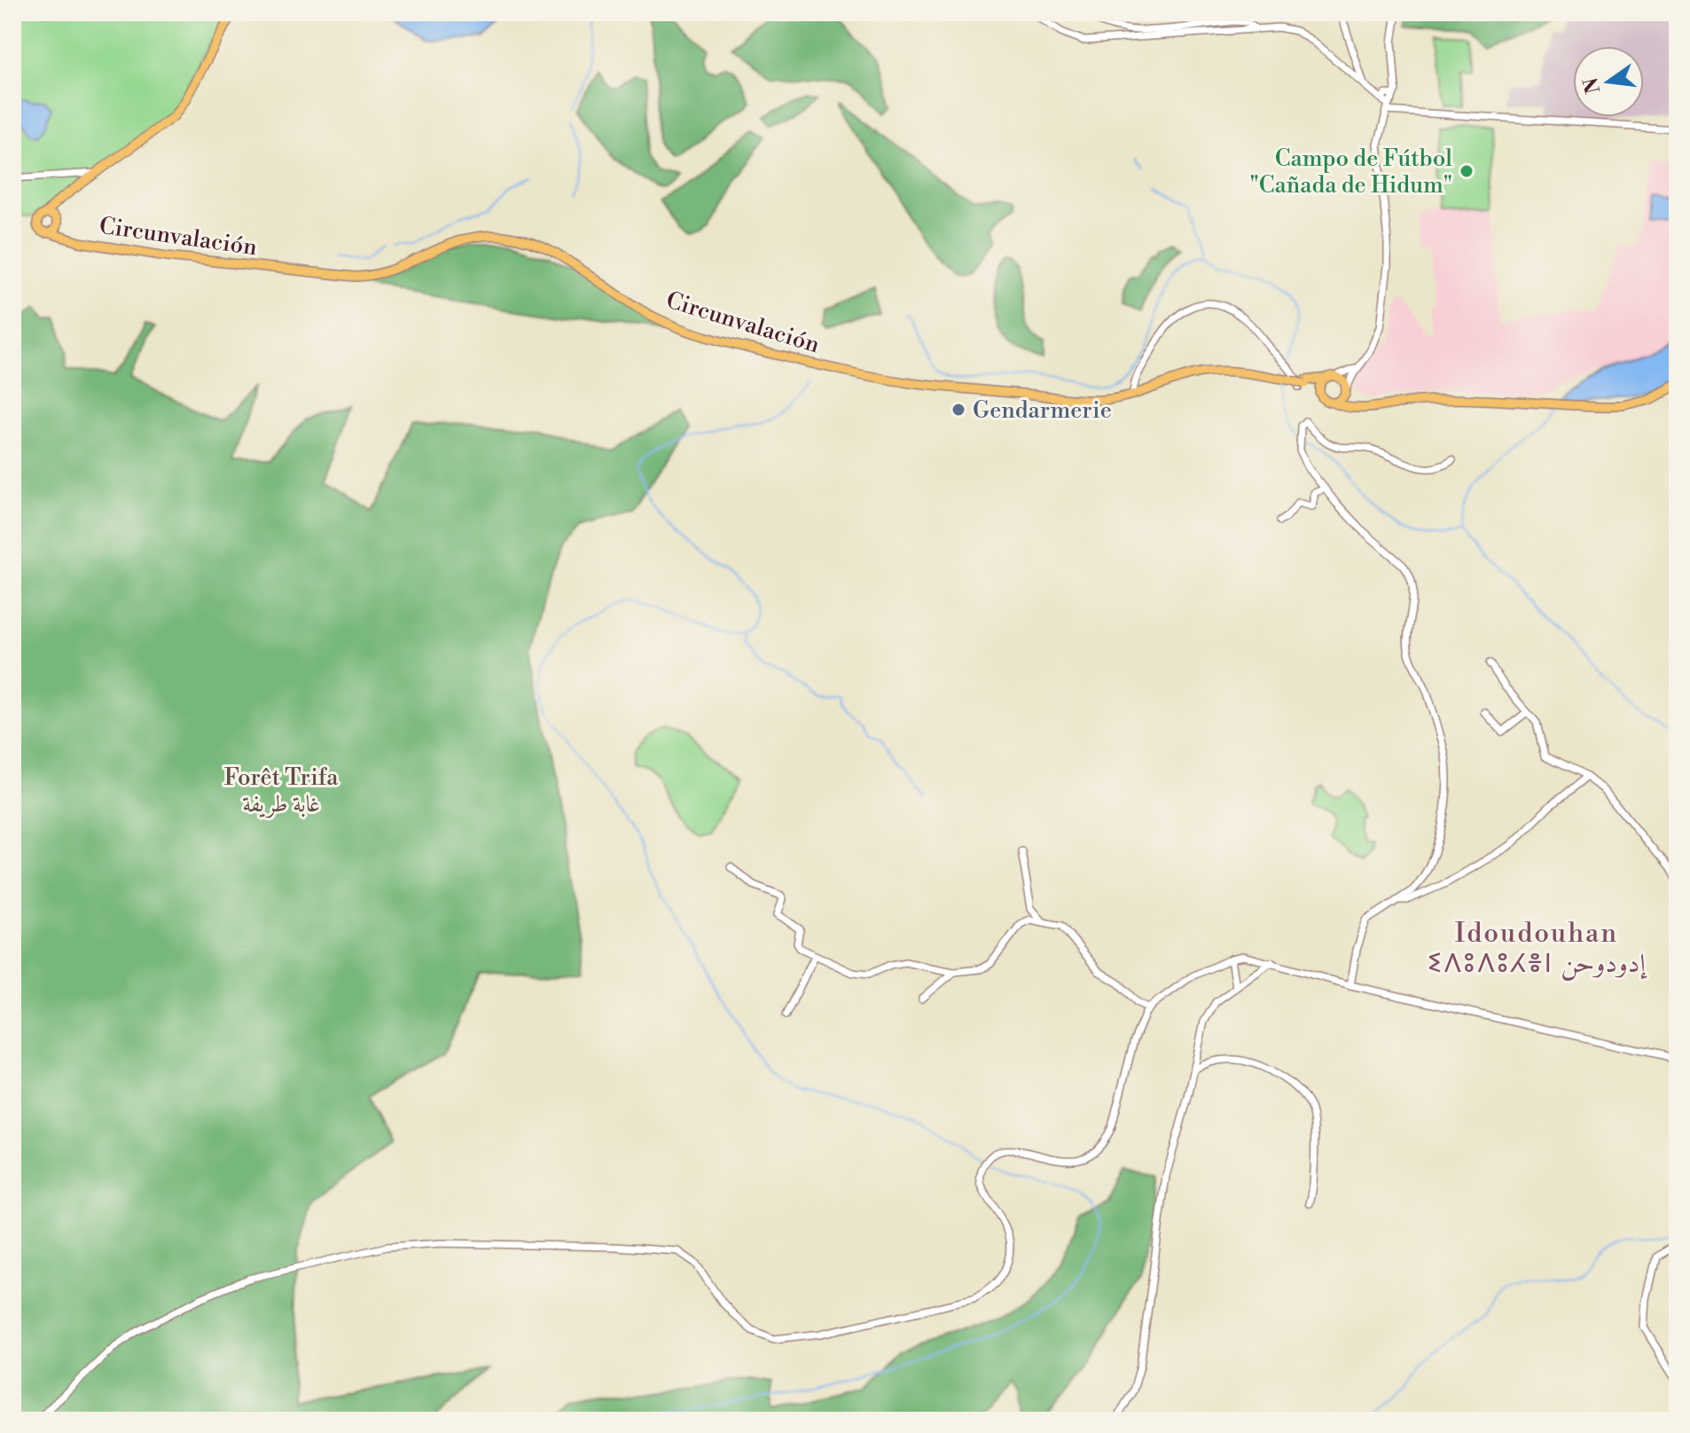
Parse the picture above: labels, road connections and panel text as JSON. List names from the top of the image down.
{
  "streets": {
    "main road": ["Circunvalación"]
  },
  "districts": ["Idoudouhan ⵉⴷⵓⴷⵓⵃⴻⵏ إدودوحن"],
  "parks": ["Forêt Trifa غابة طريفة"],
  "places": ["Campo de Fútbol \"Cañada de Hidum\"", "Gendarmerie"],
  "north": "left"
}
